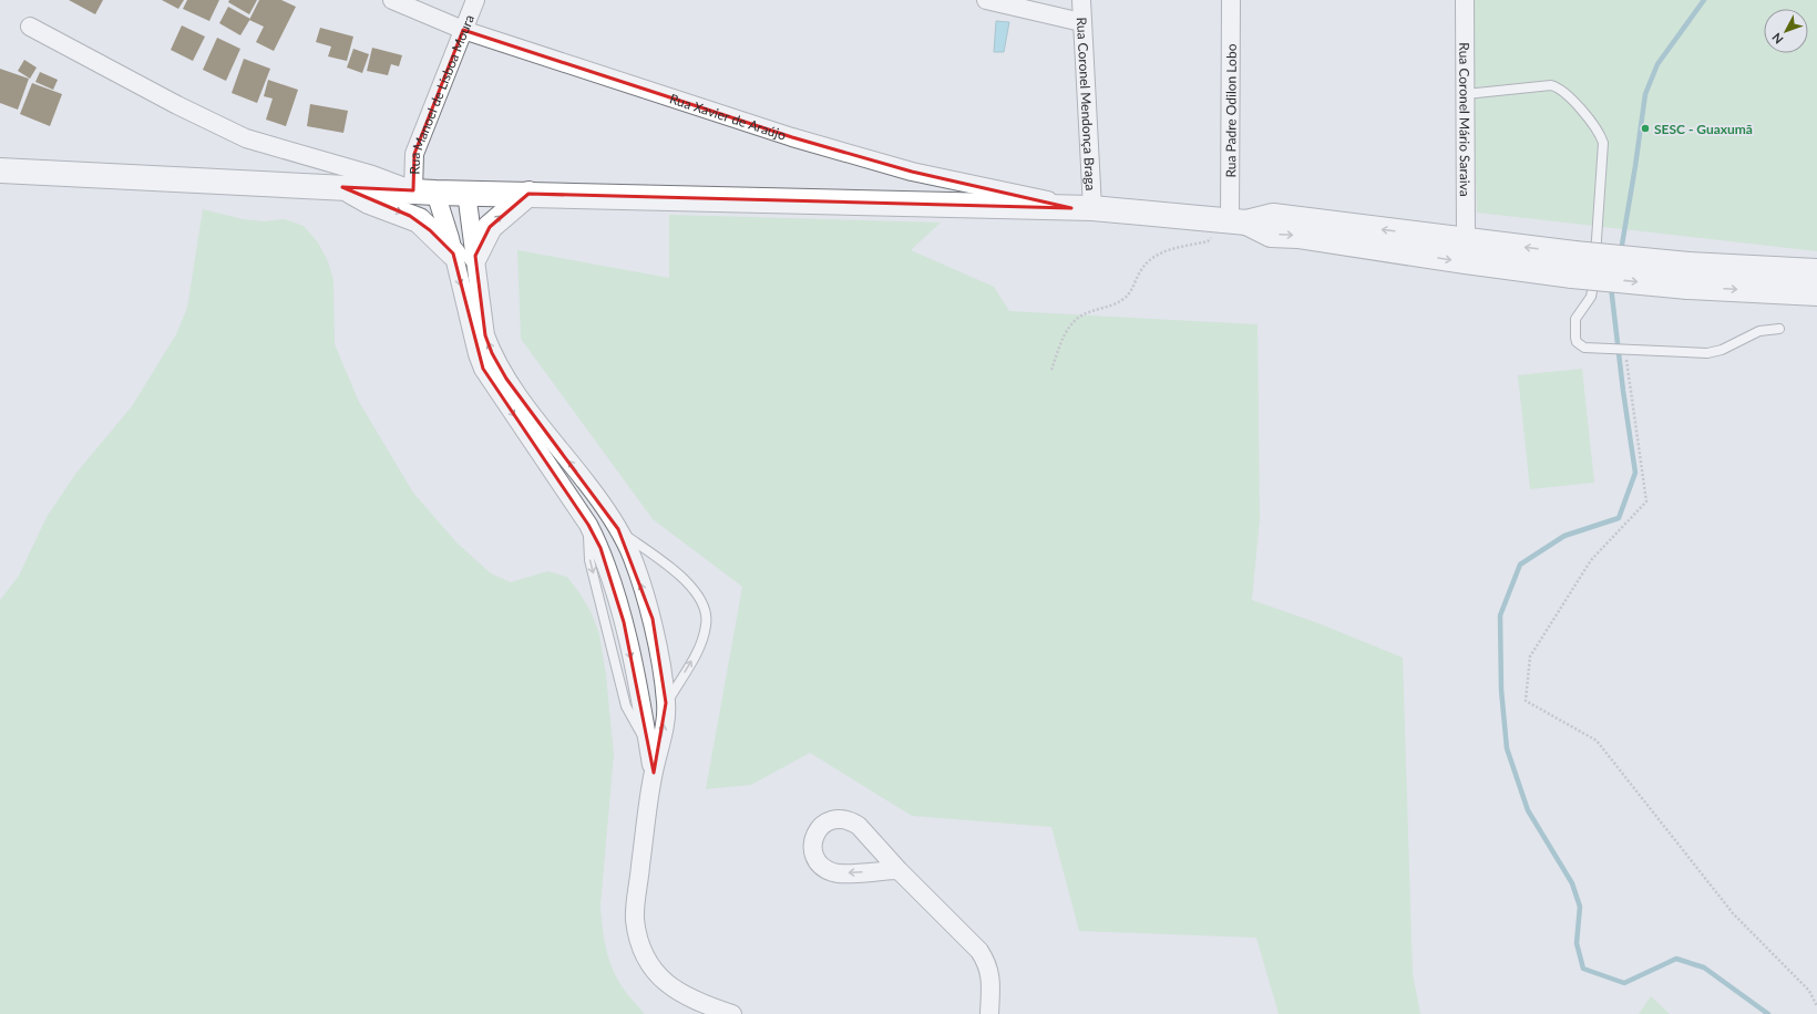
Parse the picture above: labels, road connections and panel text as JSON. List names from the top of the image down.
{
  "streets": {
    "street": [
      "Rua Manoel de Lisboa Moura",
      "Rua Coronel Mendonça Braga",
      "Rua Padre Odilon Lobo",
      "Rua Xavier de Araújo",
      "Rua Coronel Mário Saraiva"
    ]
  },
  "crossings": [
    ["Rua Manoel de Lisboa Moura", "Rua Xavier de Araújo"],
    ["Rua Coronel Mendonça Braga", "Rua Xavier de Araújo"]
  ],
  "places": ["SESC - Guaxumã"],
  "north": "bottom left"
}
